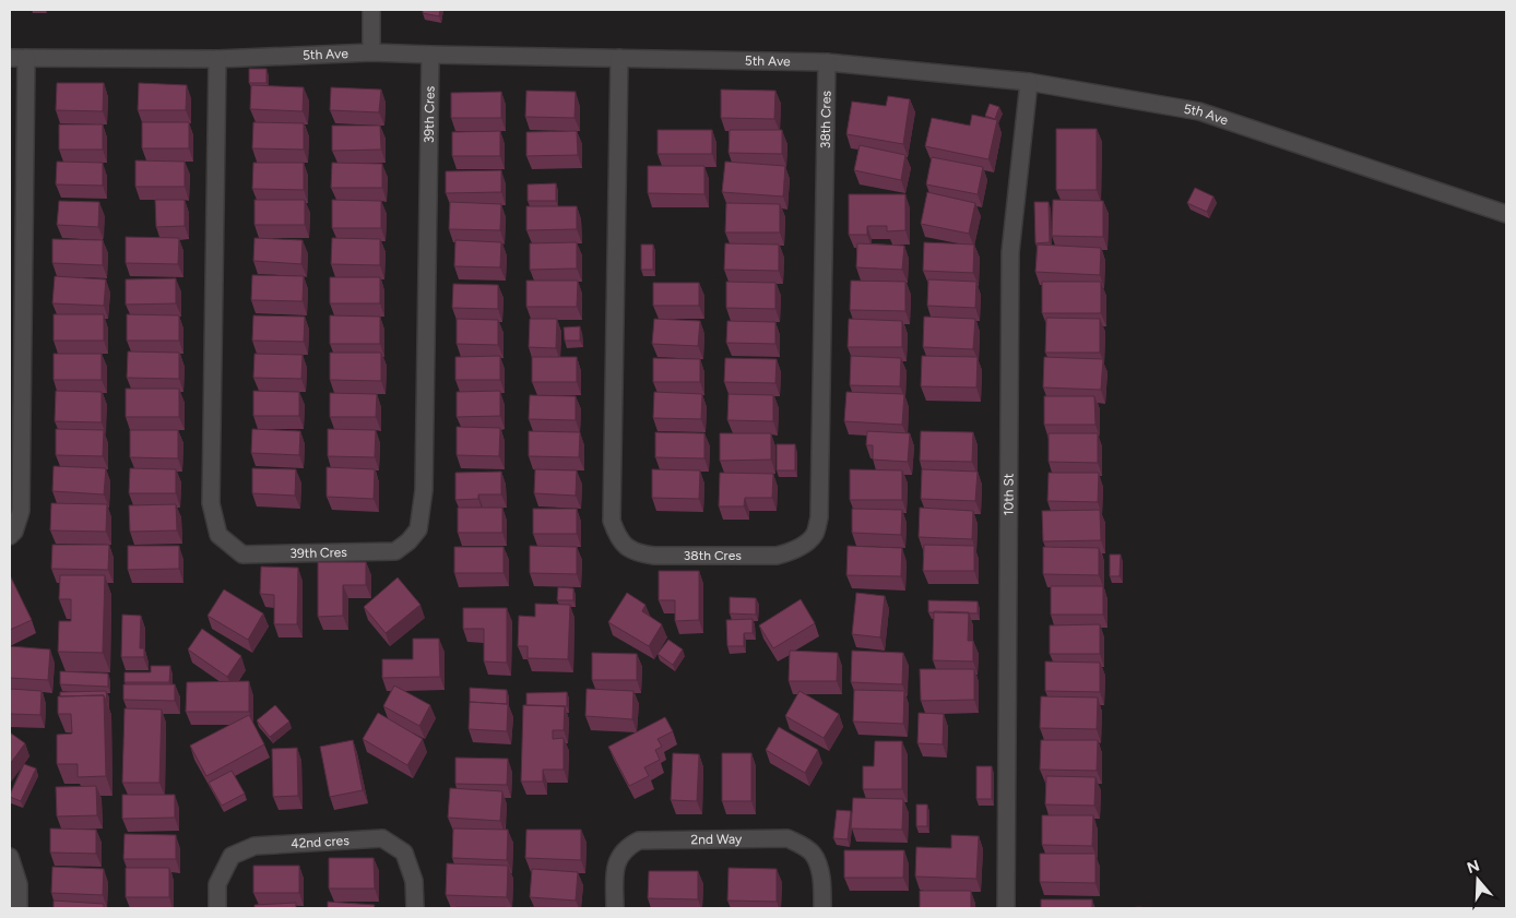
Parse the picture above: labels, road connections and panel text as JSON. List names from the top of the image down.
{
  "streets": {
    "street": [
      "5th Ave",
      "39th Cres",
      "38th Cres",
      "10th St",
      "2nd Way",
      "42nd cres"
    ]
  },
  "crossings": [
    ["5th Ave", "39th Cres"],
    ["5th Ave", "38th Cres"],
    ["5th Ave", "10th St"]
  ],
  "north": "top"
}
